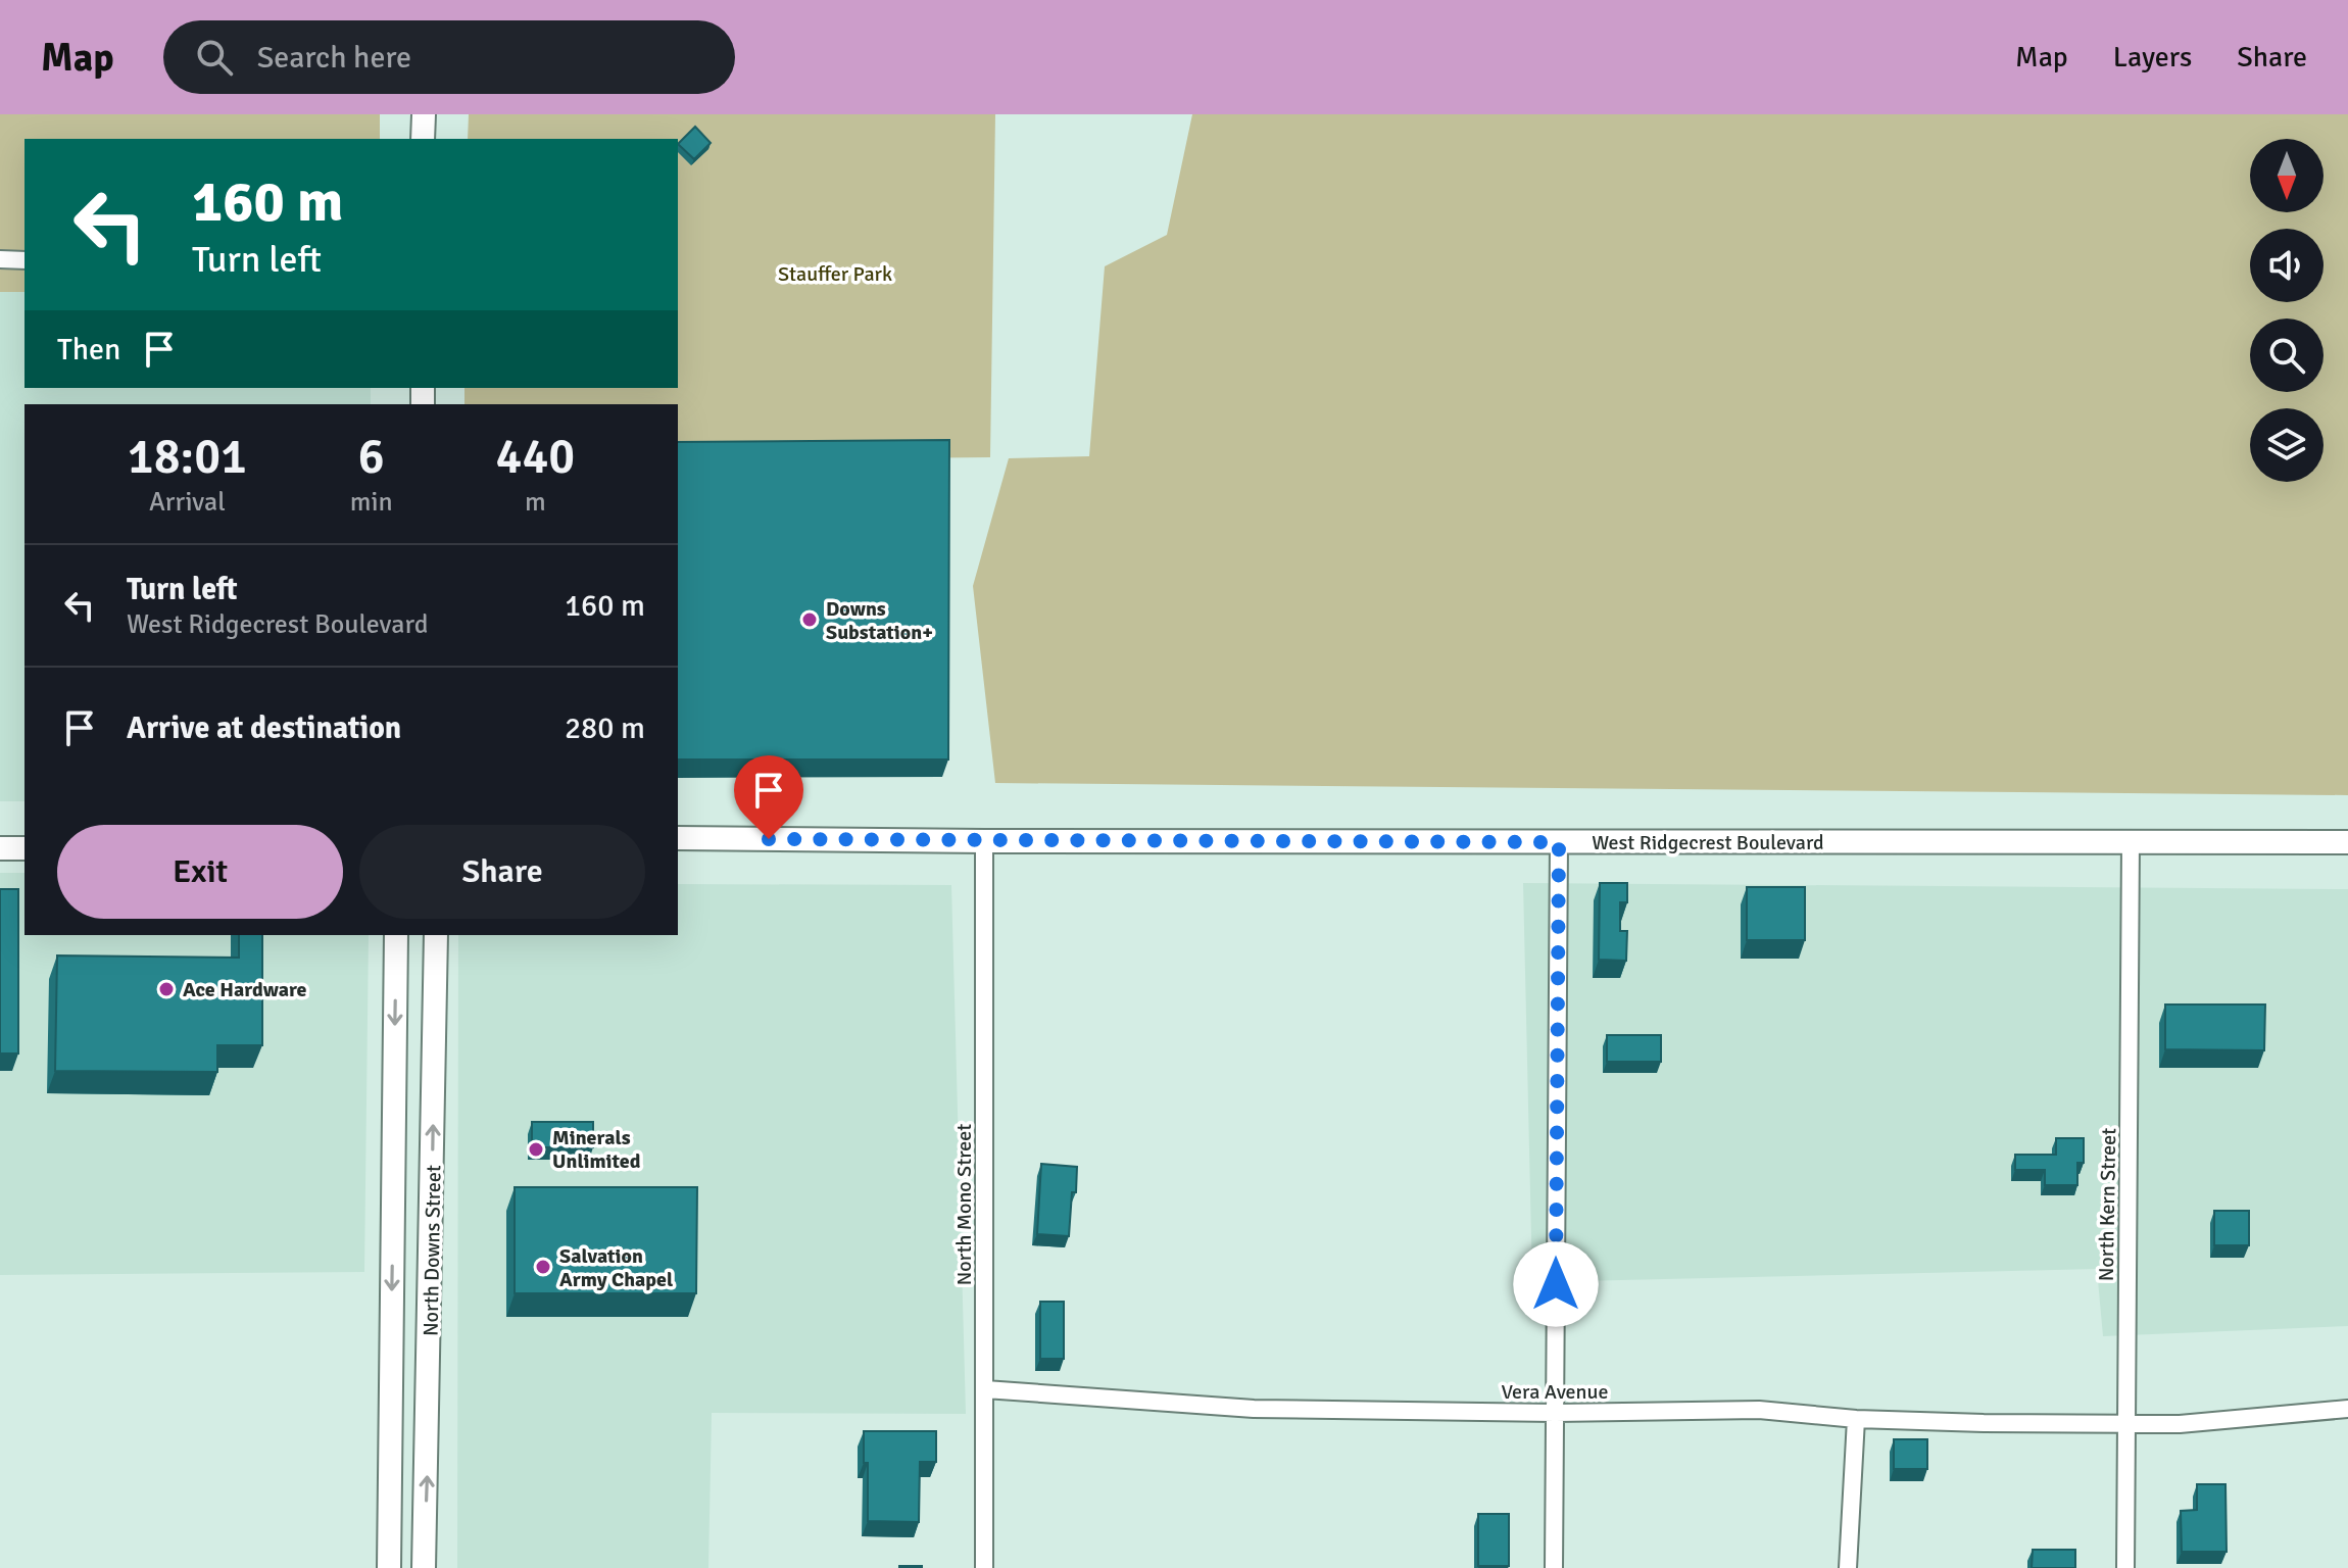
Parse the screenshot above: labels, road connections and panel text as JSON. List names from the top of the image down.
{
  "streets": {
    "street": [
      "West Ridgecrest Boulevard",
      "North Mono Street",
      "North Kern Street",
      "North Downs Street",
      "Vera Avenue"
    ]
  },
  "crossings": [
    ["West Ridgecrest Boulevard", "North Mono Street"],
    ["West Ridgecrest Boulevard", "North Kern Street"],
    ["North Mono Street", "Vera Avenue"],
    ["North Kern Street", "Vera Avenue"]
  ],
  "parks": ["Stauffer Park"],
  "places": [
    "Downs Substation+",
    "Ace Hardware",
    "Minerals Unlimited",
    "Salvation Army Chapel"
  ],
  "north": "bottom",
  "page": {
    "header": "Map",
    "search": "Search here",
    "nav": ["Map", "Layers", "Share"],
    "turn": ["160 m", "Turn left"],
    "then": "Then",
    "eta": [
      "18:01",
      "Arrival",
      "6",
      "min",
      "440",
      "m"
    ],
    "list": [
      {
        "name": "Turn left",
        "note": "West Ridgecrest Boulevard",
        "value": "160 m"
      },
      {
        "name": "Arrive at destination",
        "value": "280 m"
      }
    ],
    "buttons": ["Exit", "Share"]
  }
}
